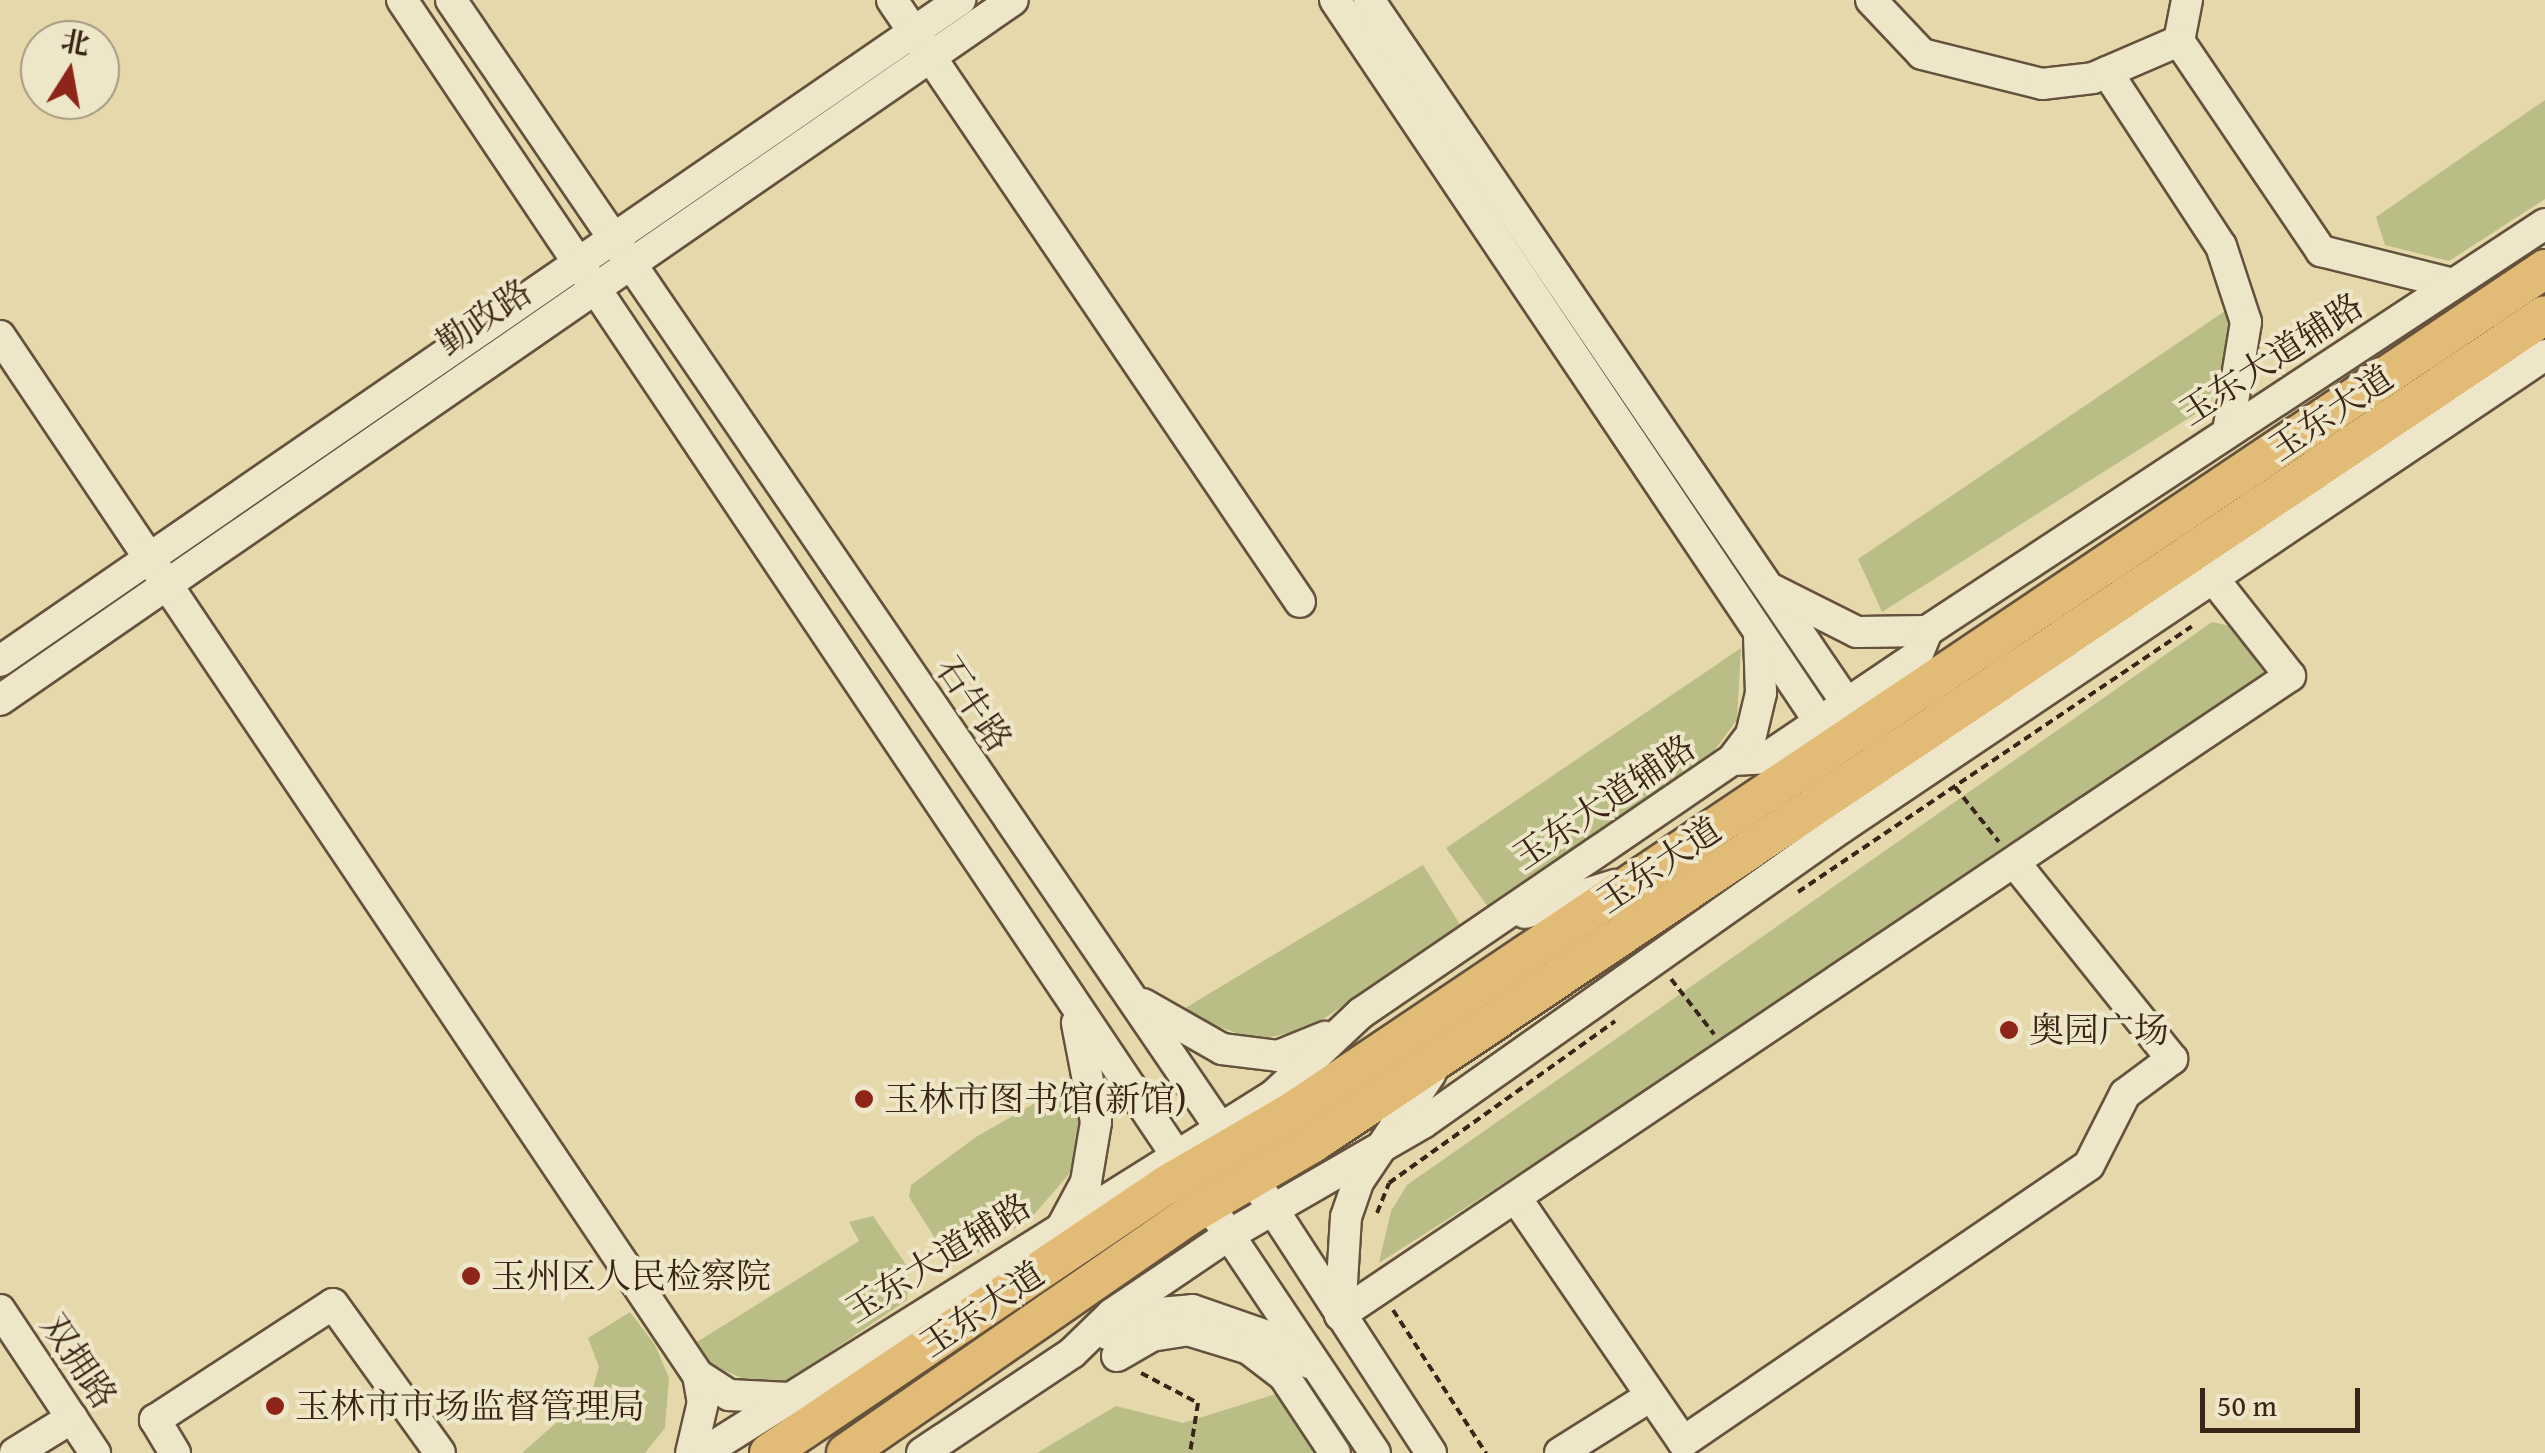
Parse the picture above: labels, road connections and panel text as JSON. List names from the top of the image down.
{
  "streets": {
    "main road": ["玉东大道"],
    "street": [
      "勤政路",
      "玉东大道辅路",
      "石牛路",
      "双拥路"
    ]
  },
  "crossings": [
    ["勤政路", "石牛路"],
    ["玉东大道辅路", "玉东大道"],
    ["玉东大道辅路", "石牛路"],
    ["玉东大道", "石牛路"]
  ],
  "places": [
    "奥园广场",
    "玉林市图书馆(新馆)",
    "玉州区人民检察院",
    "玉林市市场监督管理局"
  ],
  "scale_bar": "50 m",
  "north": "top"
}
